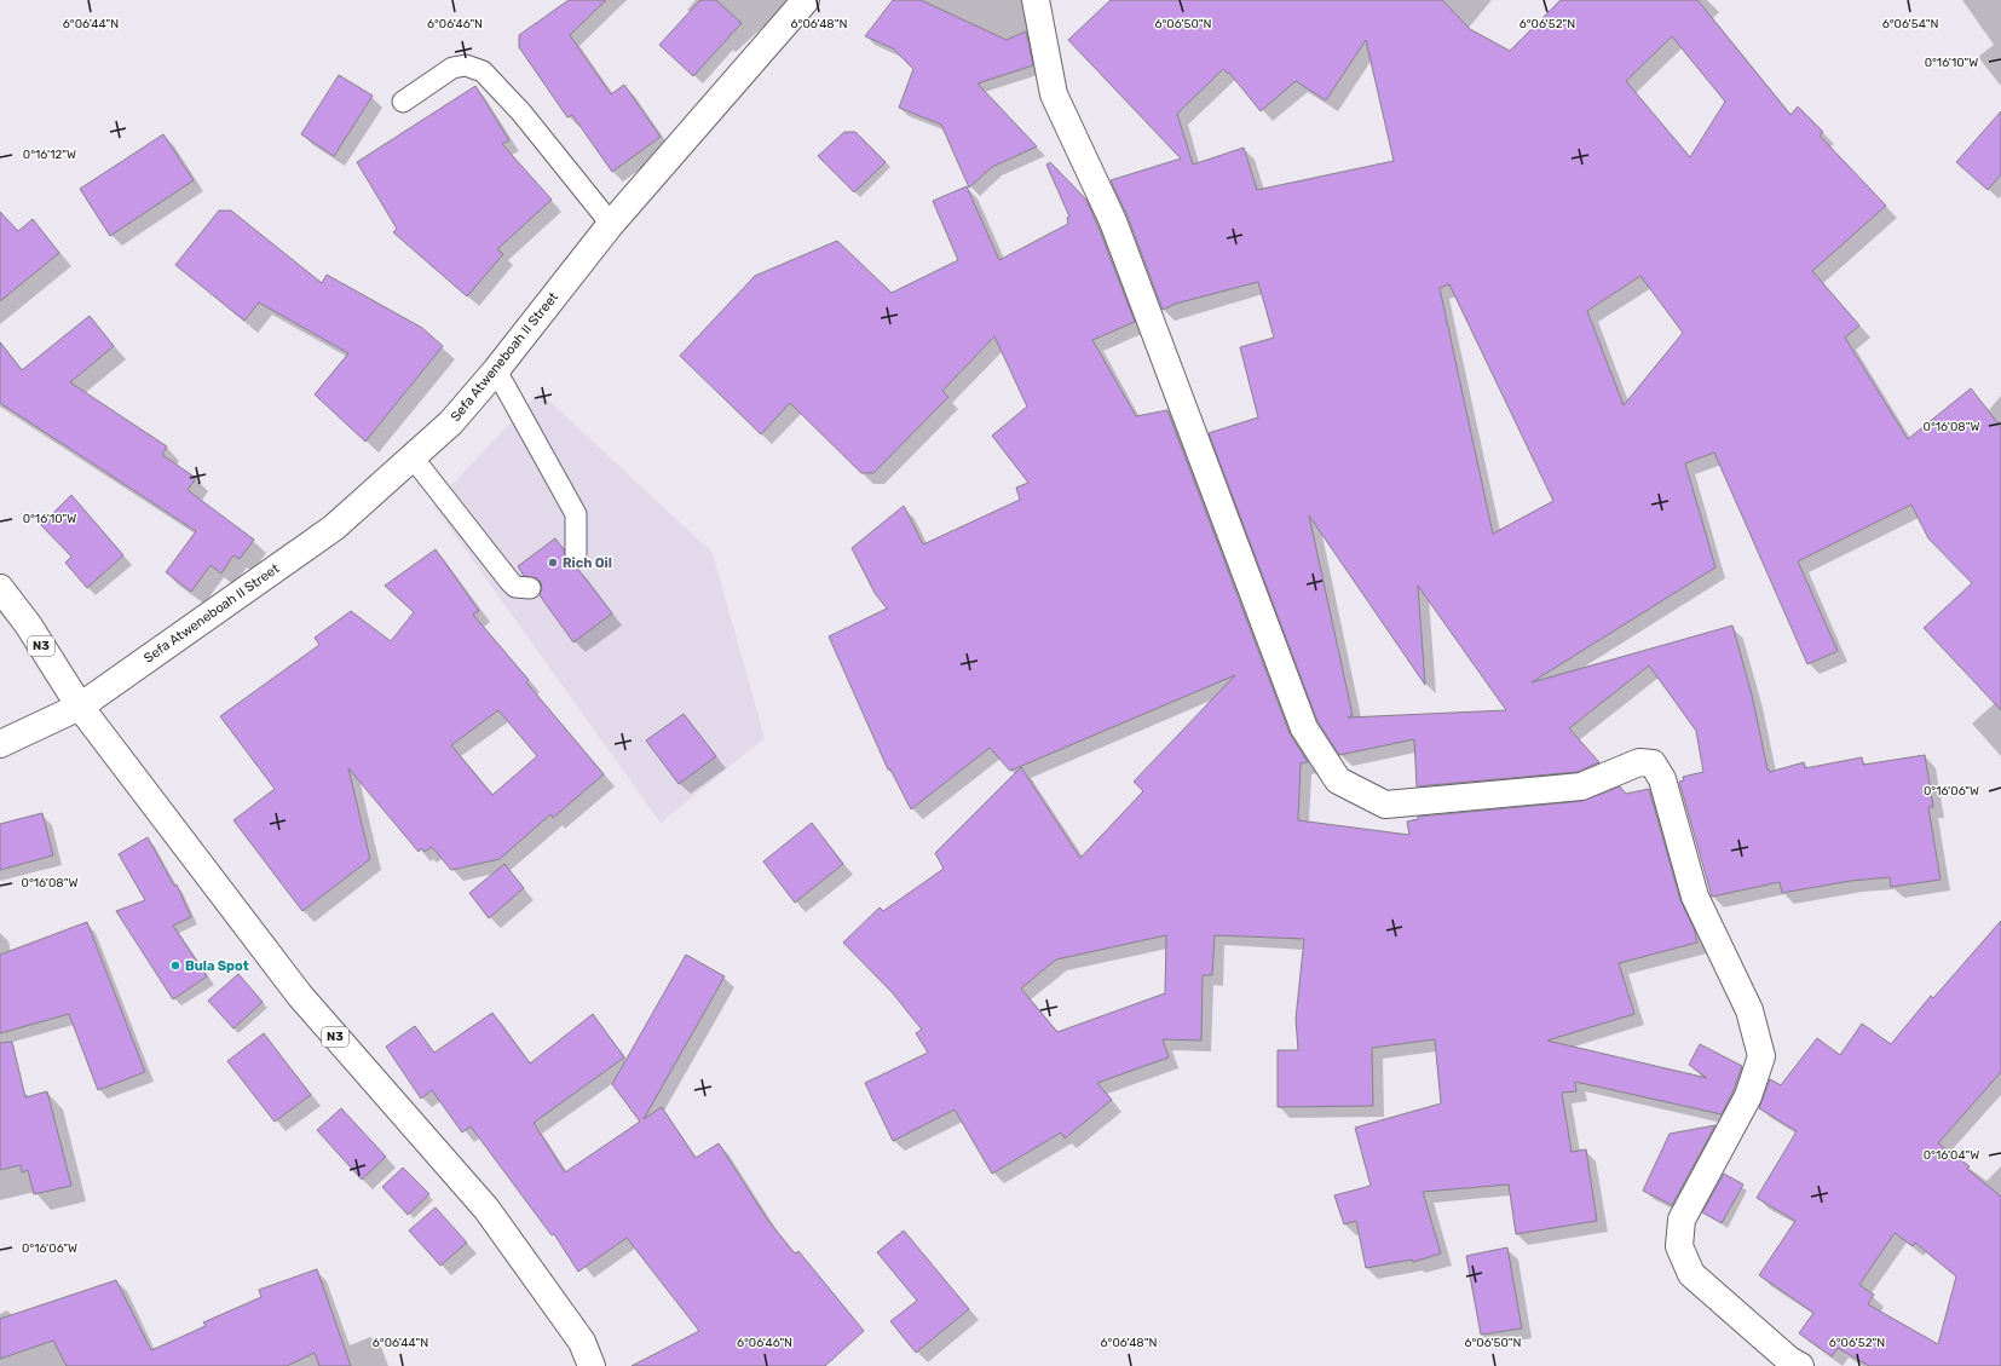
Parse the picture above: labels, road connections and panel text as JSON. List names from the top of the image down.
{
  "streets": {
    "main road": ["Sefa Atweneboah II Street", "N3"]
  },
  "crossings": [
    ["Sefa Atweneboah II Street", "N3"]
  ],
  "places": ["Rich Oil", "Bula Spot"],
  "coordinates": [
    "6°06'44\"N",
    "6°06'46\"N",
    "6°06'48\"N",
    "6°06'50\"N",
    "6°06'52\"N",
    "6°06'54\"N",
    "0°16'10\"W",
    "0°16'12\"W",
    "0°16'08\"W",
    "0°16'06\"W",
    "0°16'04\"W"
  ]
}
